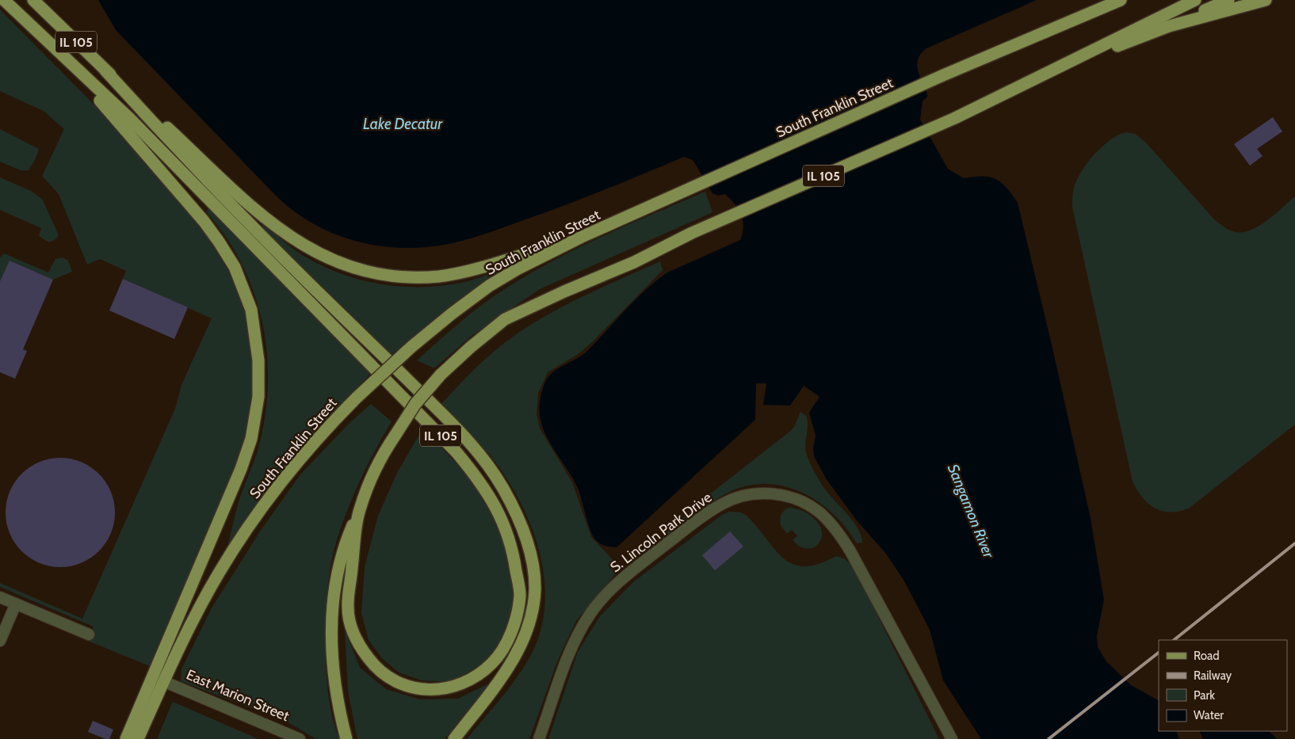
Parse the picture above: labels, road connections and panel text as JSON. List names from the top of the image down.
{
  "streets": {
    "main road": ["IL 105", "South Franklin Street"],
    "street": ["S. Lincoln Park Drive", "East Marion Street"]
  },
  "crossings": [
    ["IL 105", "South Franklin Street"],
    ["South Franklin Street", "East Marion Street"]
  ],
  "water": ["Lake Decatur", "Sangamon River"],
  "legend": [
    "Road",
    "Railway",
    "Park",
    "Water"
  ]
}
